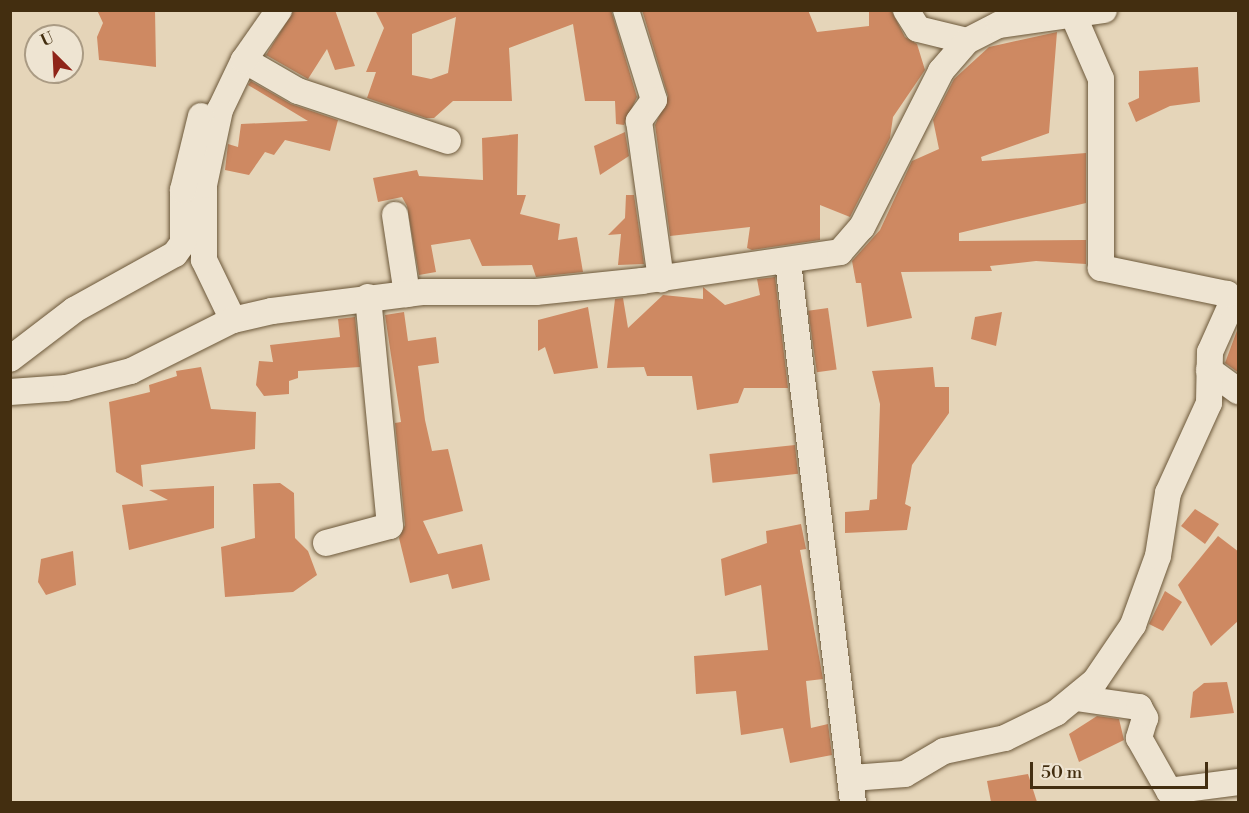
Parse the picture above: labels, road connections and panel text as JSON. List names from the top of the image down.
{
  "scale_bar": "50 m",
  "north": "top left"
}
